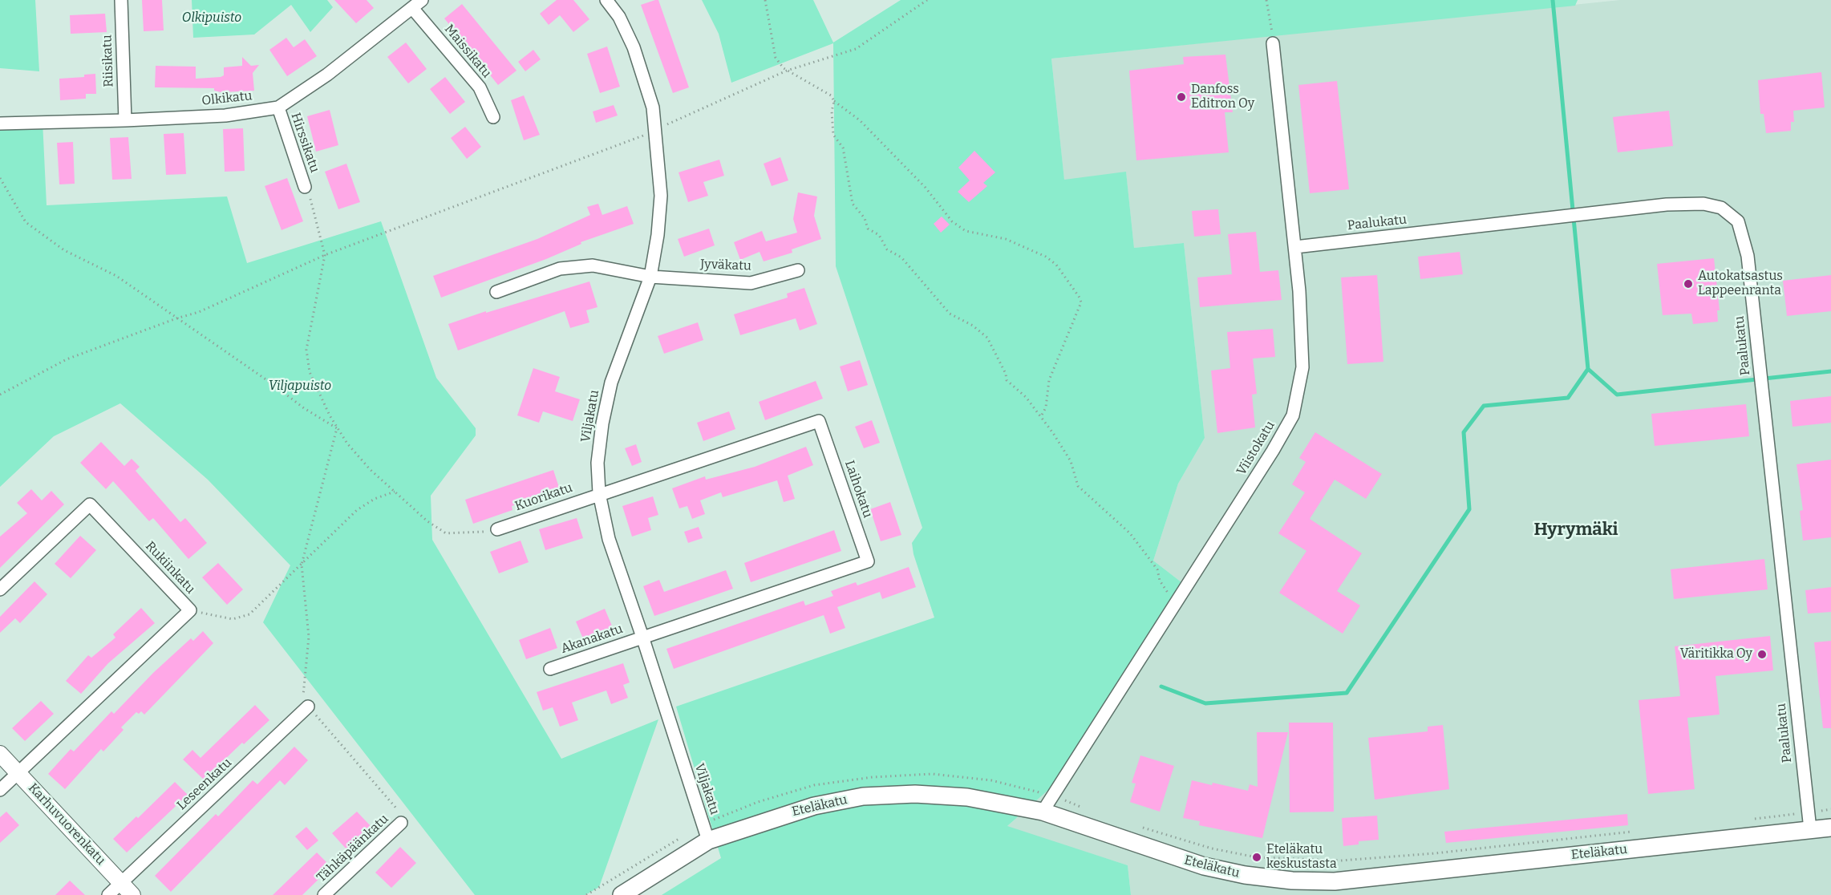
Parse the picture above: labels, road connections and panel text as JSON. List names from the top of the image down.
{
  "streets": {
    "main road": ["Eteläkatu"],
    "street": [
      "Maissikatu",
      "Riisikatu",
      "Olkikatu",
      "Hirssikatu",
      "Paalukatu",
      "Jyväkatu",
      "Viljakatu",
      "Viistokatu",
      "Laihokatu",
      "Kuorikatu",
      "Rukiinkatu",
      "Akanakatu",
      "Leseenkatu",
      "Karhuvuorenkatu",
      "Tähkäpäänkatu"
    ]
  },
  "crossings": [
    ["Maissikatu", "Olkikatu"],
    ["Riisikatu", "Olkikatu"],
    ["Olkikatu", "Hirssikatu"],
    ["Paalukatu", "Viistokatu"],
    ["Paalukatu", "Eteläkatu"],
    ["Jyväkatu", "Viljakatu"],
    ["Viljakatu", "Laihokatu"],
    ["Viljakatu", "Kuorikatu"],
    ["Viljakatu", "Akanakatu"],
    ["Viljakatu", "Eteläkatu"],
    ["Viistokatu", "Eteläkatu"],
    ["Laihokatu", "Kuorikatu"],
    ["Laihokatu", "Akanakatu"],
    ["Rukiinkatu", "Karhuvuorenkatu"],
    ["Leseenkatu", "Karhuvuorenkatu"]
  ],
  "districts": ["Hyrymäki"],
  "parks": ["Olkipuisto", "Viljapuisto"],
  "places": [
    "Danfoss Editron Oy",
    "Autokatsastus Lappeenranta",
    "Väritikka Oy",
    "Eteläkatu keskustasta"
  ]
}
